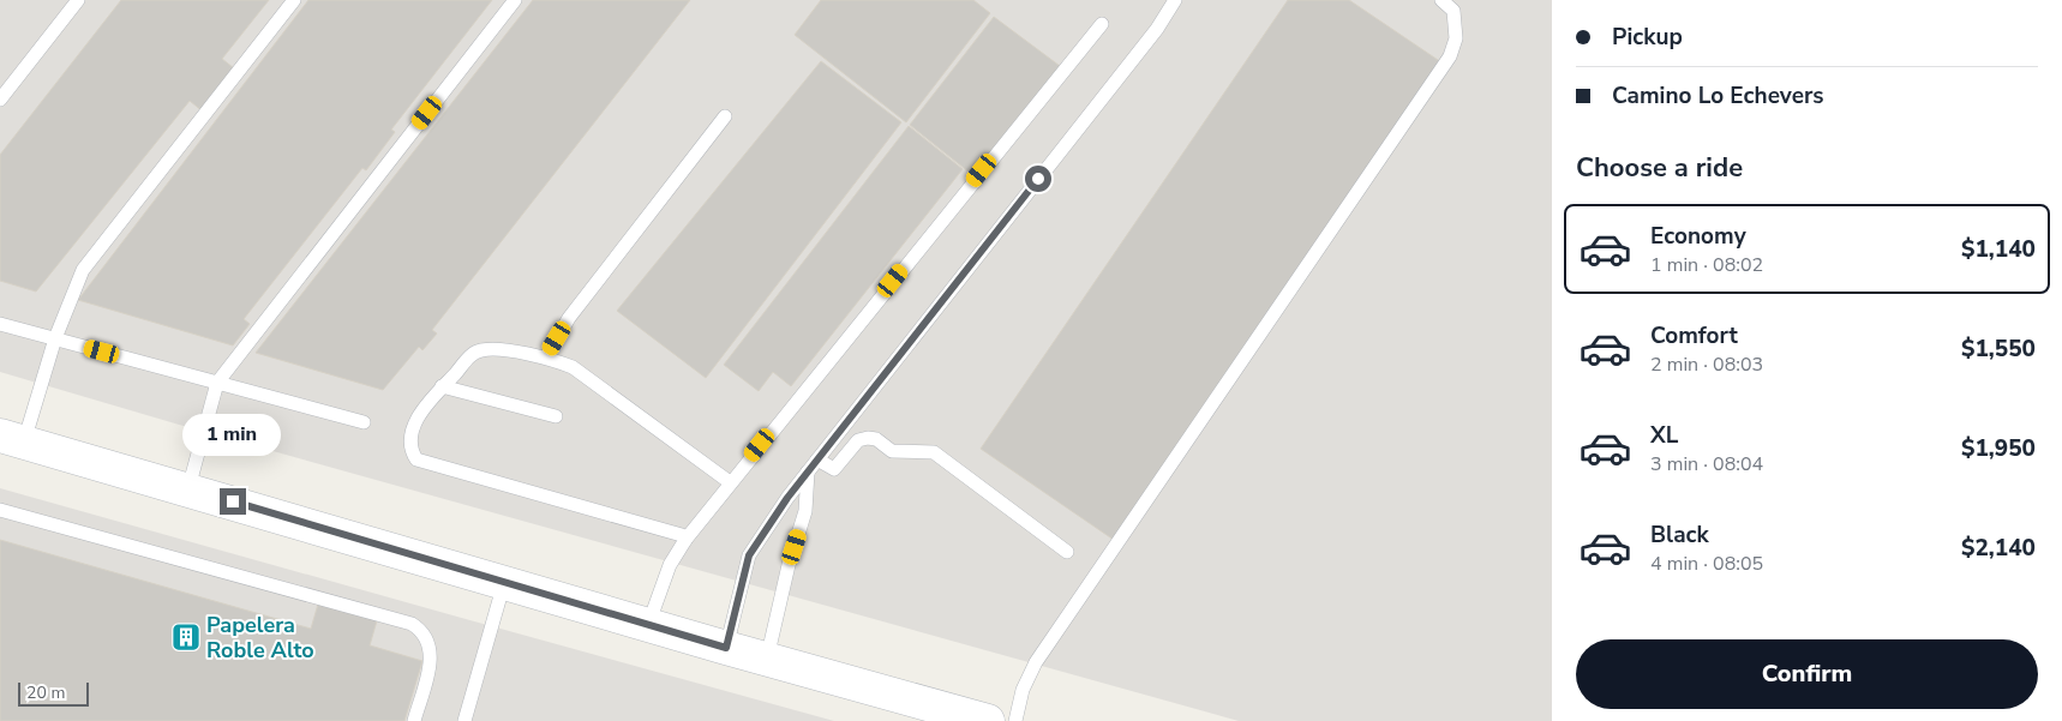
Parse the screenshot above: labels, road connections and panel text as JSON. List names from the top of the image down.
{
  "places": {
    "building": ["Papelera Roble Alto"]
  },
  "scale_bar": "20 m",
  "page": {
    "banner": ["Pickup", "Camino Lo Echevers"],
    "heading": "Choose a ride",
    "list": [
      {
        "name": "Economy",
        "note": "1 min · 08:02",
        "value": "$1,140"
      },
      {
        "name": "Comfort",
        "note": "2 min · 08:03",
        "value": "$1,550"
      },
      {
        "name": "XL",
        "note": "3 min · 08:04",
        "value": "$1,950"
      },
      {
        "name": "Black",
        "note": "4 min · 08:05",
        "value": "$2,140"
      }
    ],
    "bubble": "1 min",
    "buttons": "Confirm",
    "scale": "20 m"
  }
}
